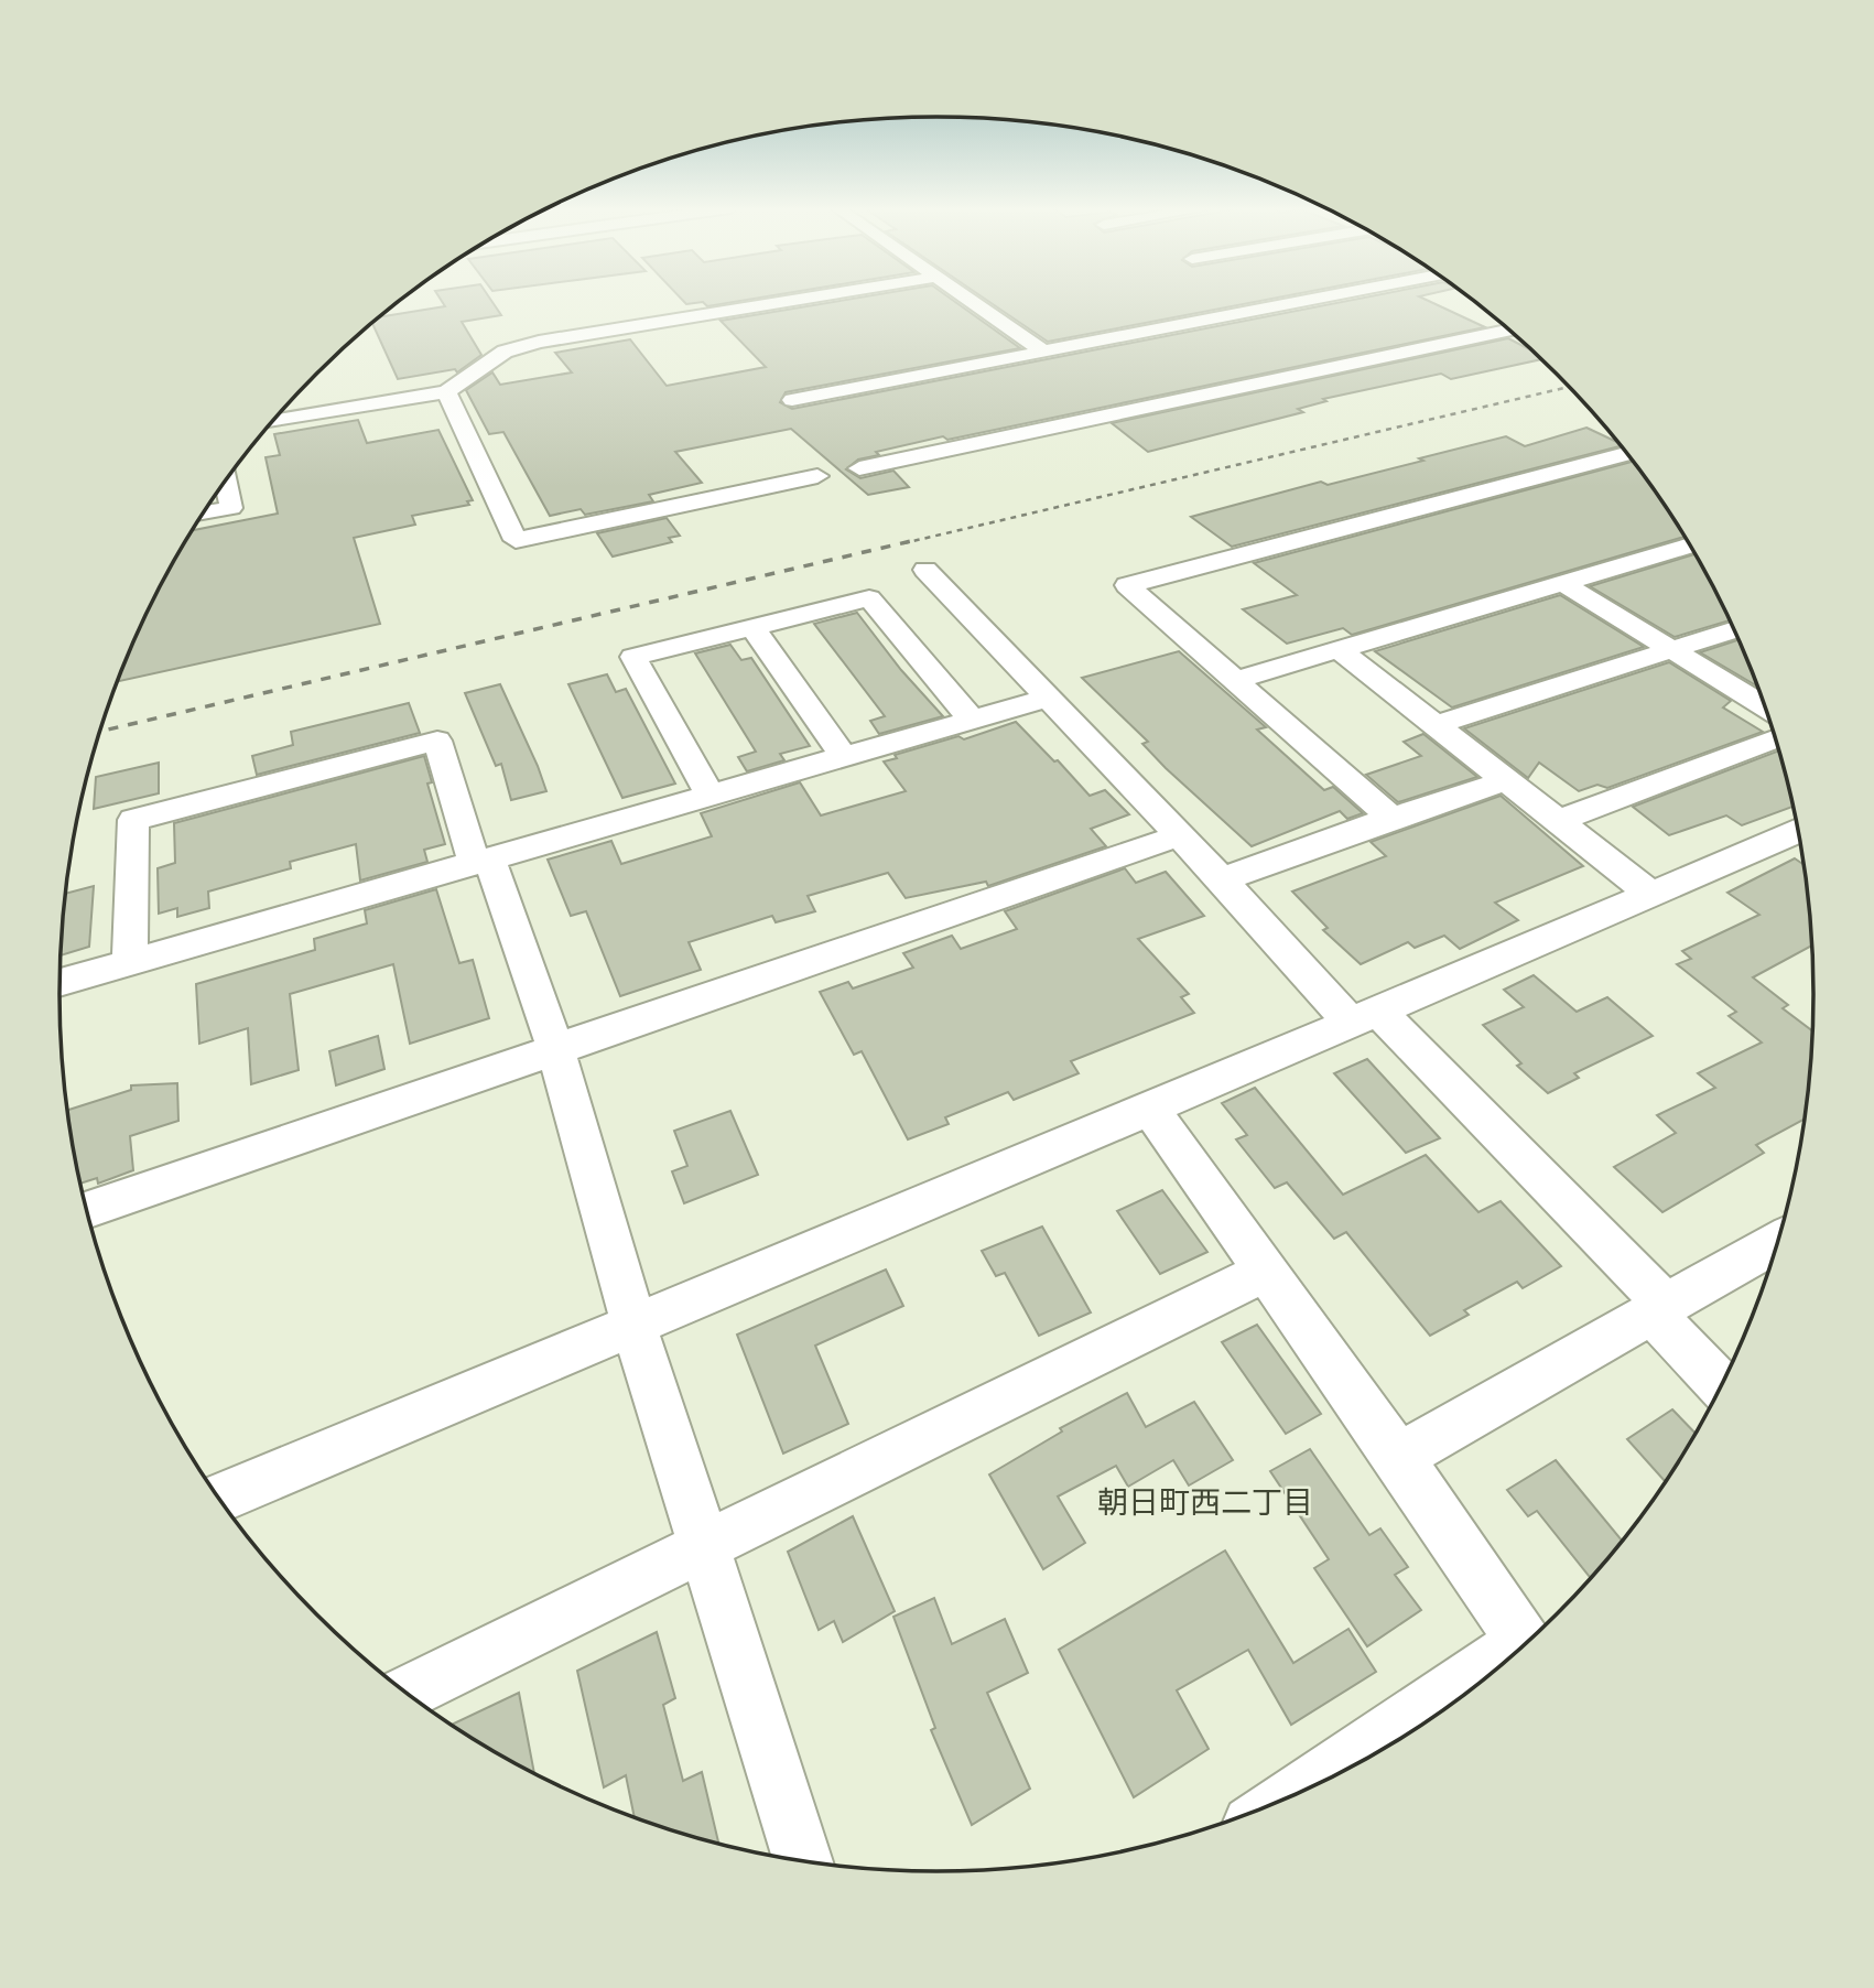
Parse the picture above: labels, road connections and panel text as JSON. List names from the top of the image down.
{
  "districts": ["朝日町西二丁目"]
}
